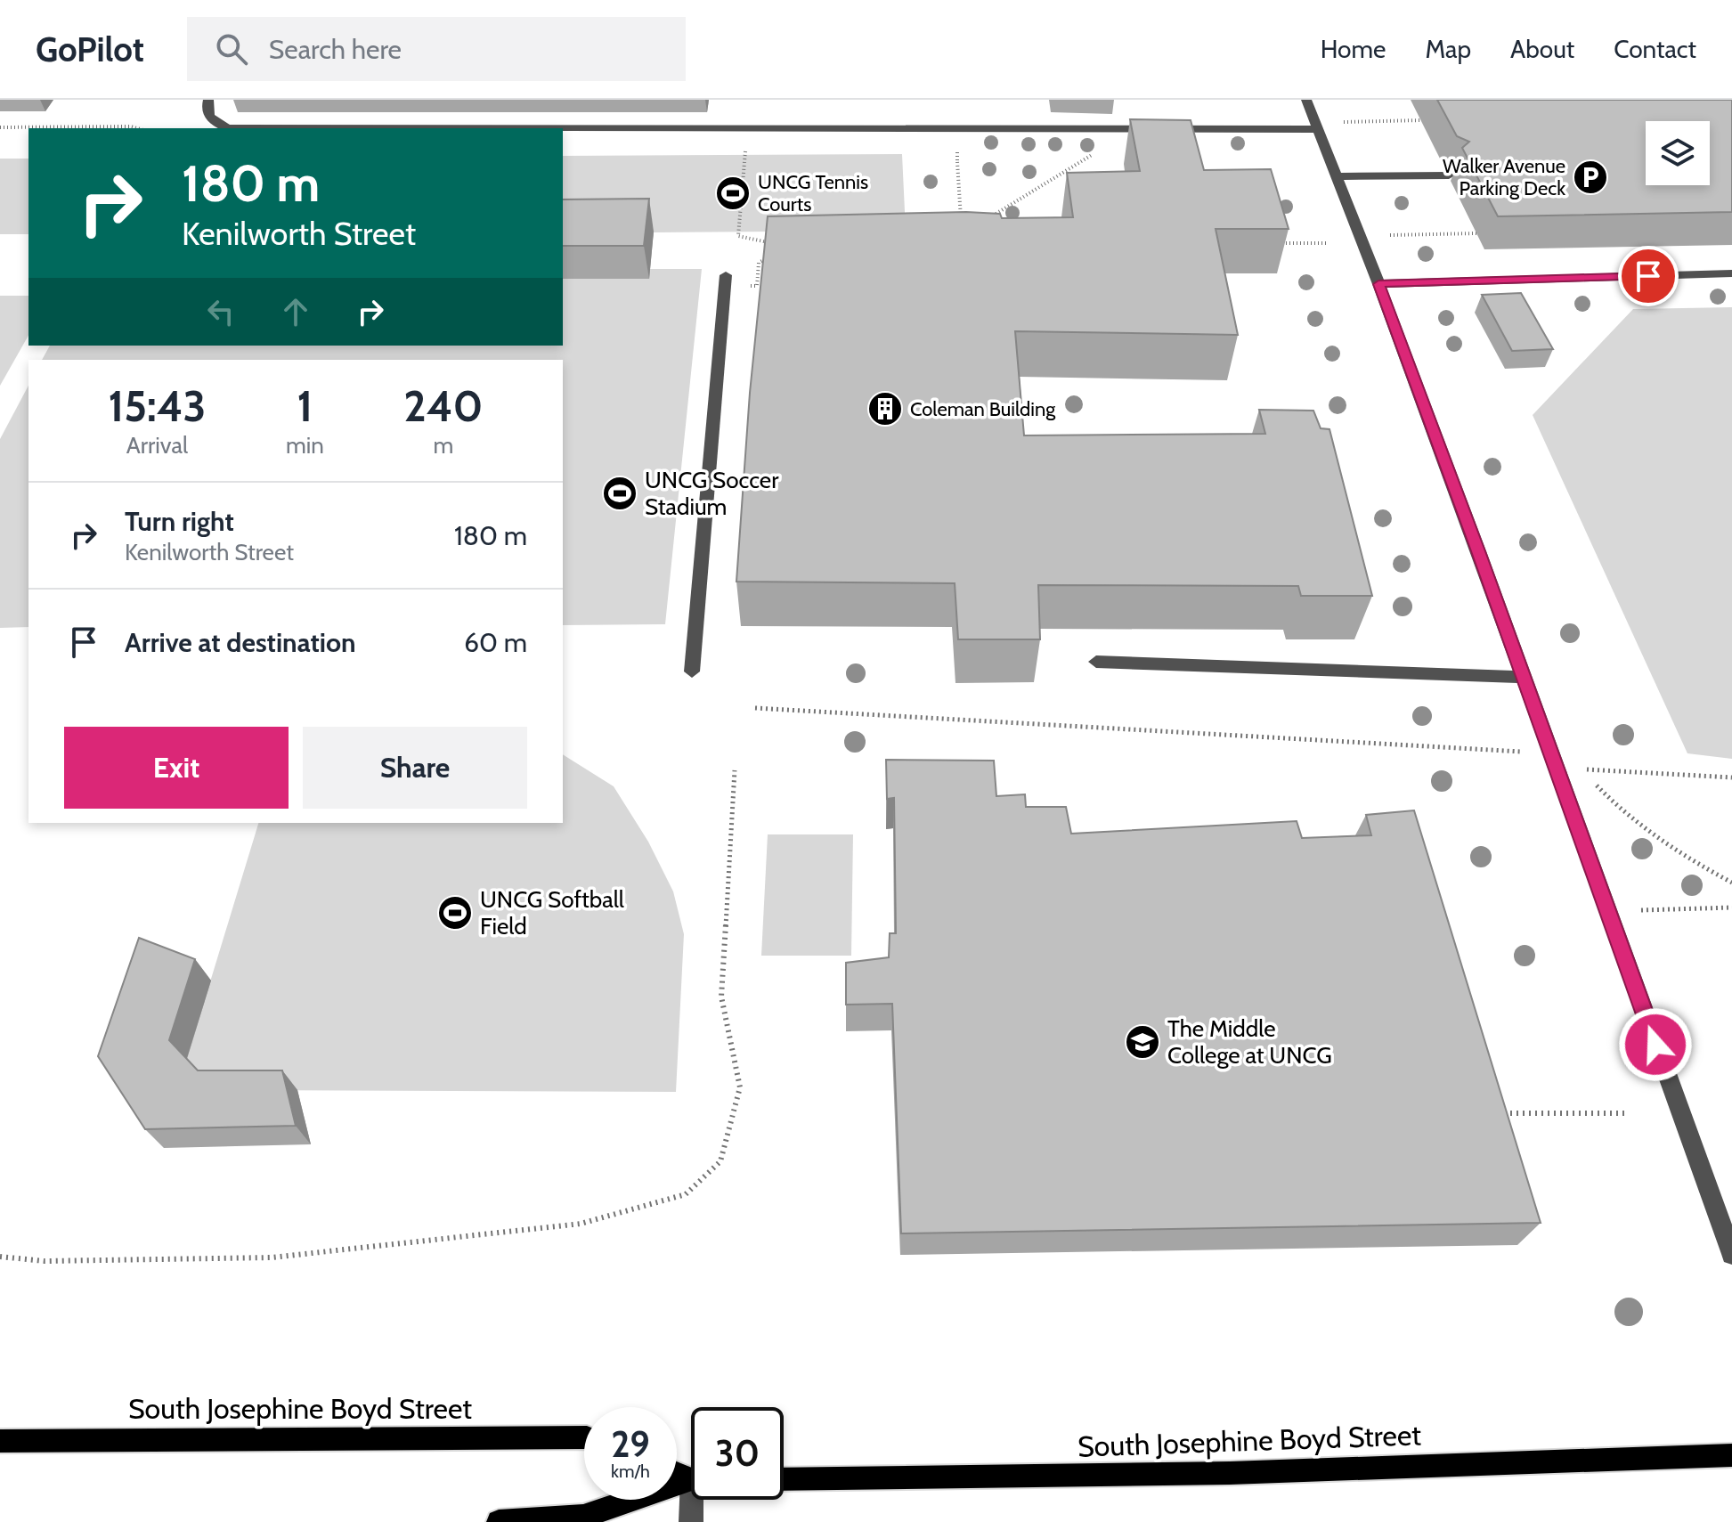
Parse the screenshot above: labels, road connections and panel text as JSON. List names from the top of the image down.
{
  "streets": {
    "main road": ["South Josephine Boyd Street"]
  },
  "places": {
    "parking": ["Walker Avenue Parking Deck"],
    "sports": ["UNCG Tennis Courts", "UNCG Soccer Stadium", "UNCG Softball Field"],
    "building": ["Coleman Building"],
    "school or university": ["The Middle College at UNCG"]
  },
  "page": {
    "header": "GoPilot",
    "search": "Search here",
    "nav": [
      "Home",
      "Map",
      "About",
      "Contact"
    ],
    "turn": ["180 m", "Kenilworth Street"],
    "eta": [
      "15:43",
      "Arrival",
      "1",
      "min",
      "240",
      "m"
    ],
    "list": [
      {
        "name": "Turn right",
        "note": "Kenilworth Street",
        "value": "180 m"
      },
      {
        "name": "Arrive at destination",
        "value": "60 m"
      }
    ],
    "buttons": ["Exit", "Share"],
    "speed": "29 km/h",
    "limit": "30"
  }
}
